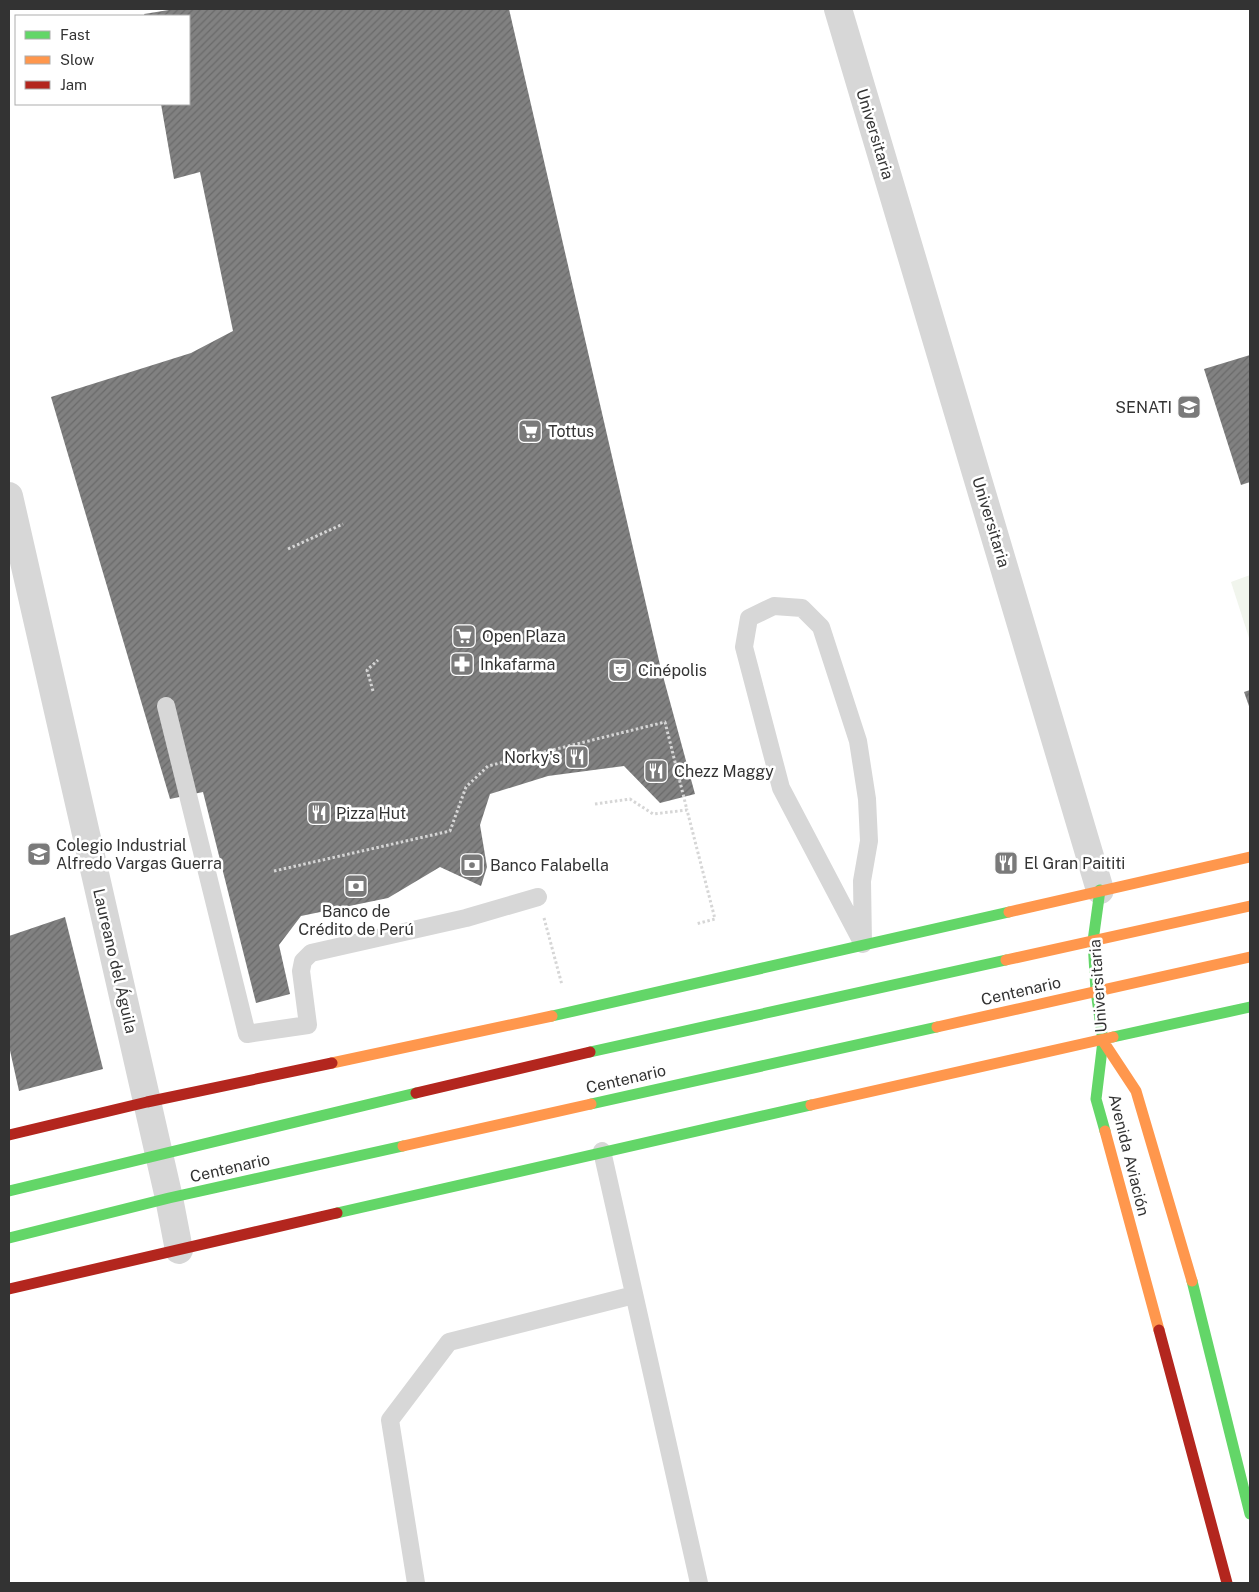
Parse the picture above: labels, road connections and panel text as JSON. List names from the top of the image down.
{
  "streets": {
    "main road": ["Universitaria", "Centenario", "Avenida Aviación"],
    "street": ["Laureano del Águila"]
  },
  "crossings": [
    ["Universitaria", "Centenario"],
    ["Universitaria", "Avenida Aviación"],
    ["Laureano del Águila", "Centenario"]
  ],
  "places": {
    "school or university": ["SENATI", "Colegio Industrial Alfredo Vargas Guerra"],
    "supermarket": ["Tottus", "Open Plaza"],
    "pharmacy": ["Inkafarma"],
    "theatre": ["Cinépolis"],
    "restaurant": [
      "Norky's",
      "Chezz Maggy",
      "Pizza Hut",
      "El Gran Paititi"
    ],
    "bank": ["Banco Falabella", "Banco de Crédito de Perú"]
  },
  "legend": ["Fast", "Slow", "Jam"]
}
